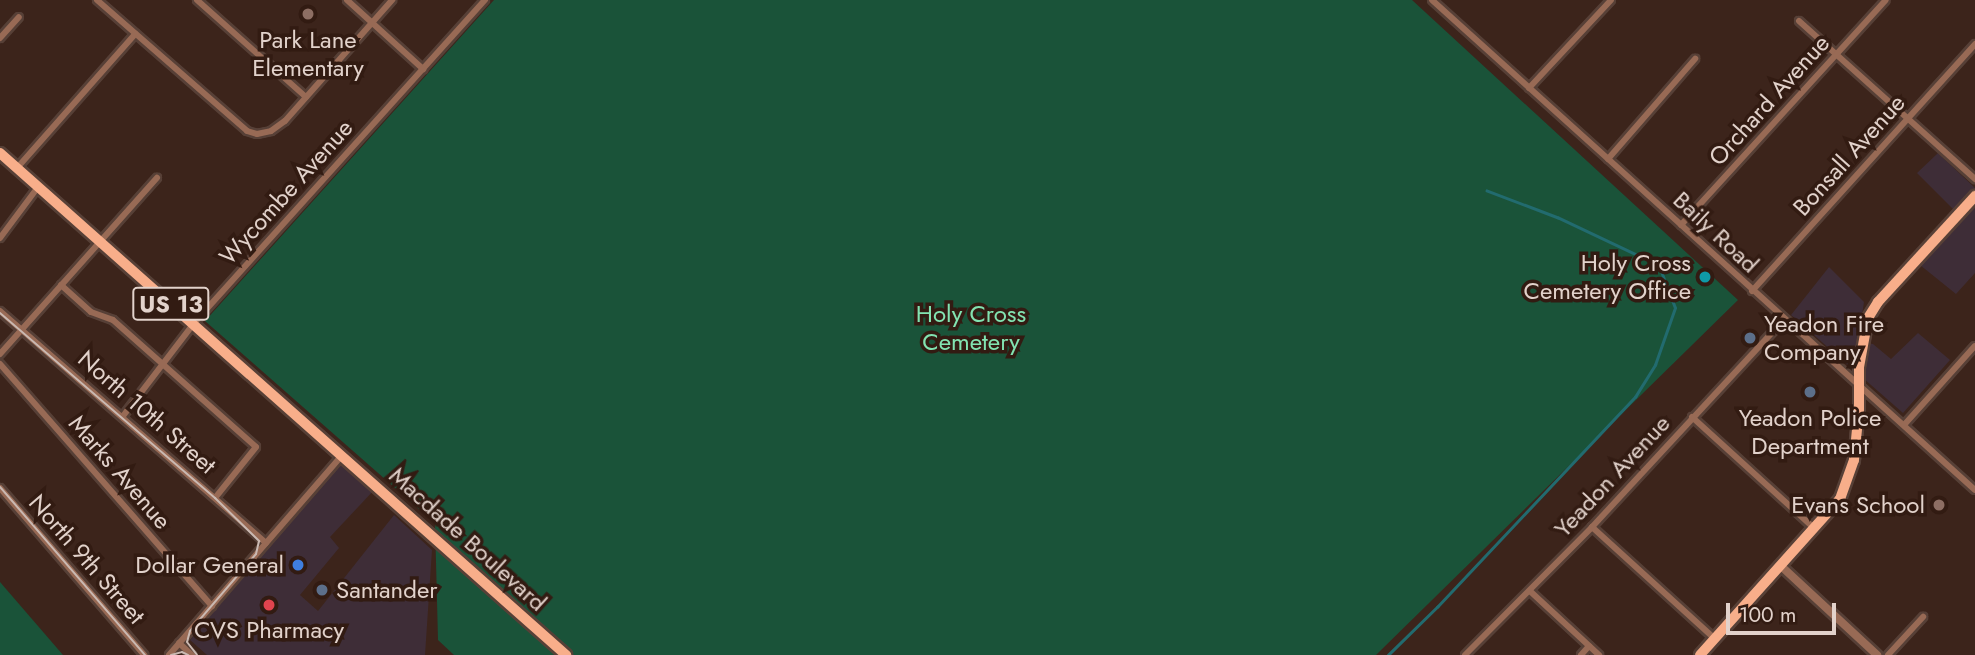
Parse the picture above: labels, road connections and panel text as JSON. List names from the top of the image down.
{
  "streets": {
    "main road": ["US 13", "Macdade Boulevard"],
    "street": [
      "Orchard Avenue",
      "Bonsall Avenue",
      "Wycombe Avenue",
      "Baily Road",
      "North 10th Street",
      "Marks Avenue",
      "Yeadon Avenue",
      "North 9th Street"
    ]
  },
  "crossings": [
    ["Orchard Avenue", "Baily Road"],
    ["Bonsall Avenue", "Baily Road"],
    ["Wycombe Avenue", "US 13"],
    ["Wycombe Avenue", "North 10th Street"],
    ["Baily Road", "Yeadon Avenue"],
    ["US 13", "Macdade Boulevard"]
  ],
  "parks": ["Holy Cross Cemetery"],
  "places": [
    "Park Lane Elementary",
    "Holy Cross Cemetery Office",
    "Yeadon Fire Company",
    "Yeadon Police Department",
    "Evans School",
    "Dollar General",
    "Santander",
    "CVS Pharmacy"
  ],
  "scale_bar": "100 m"
}
